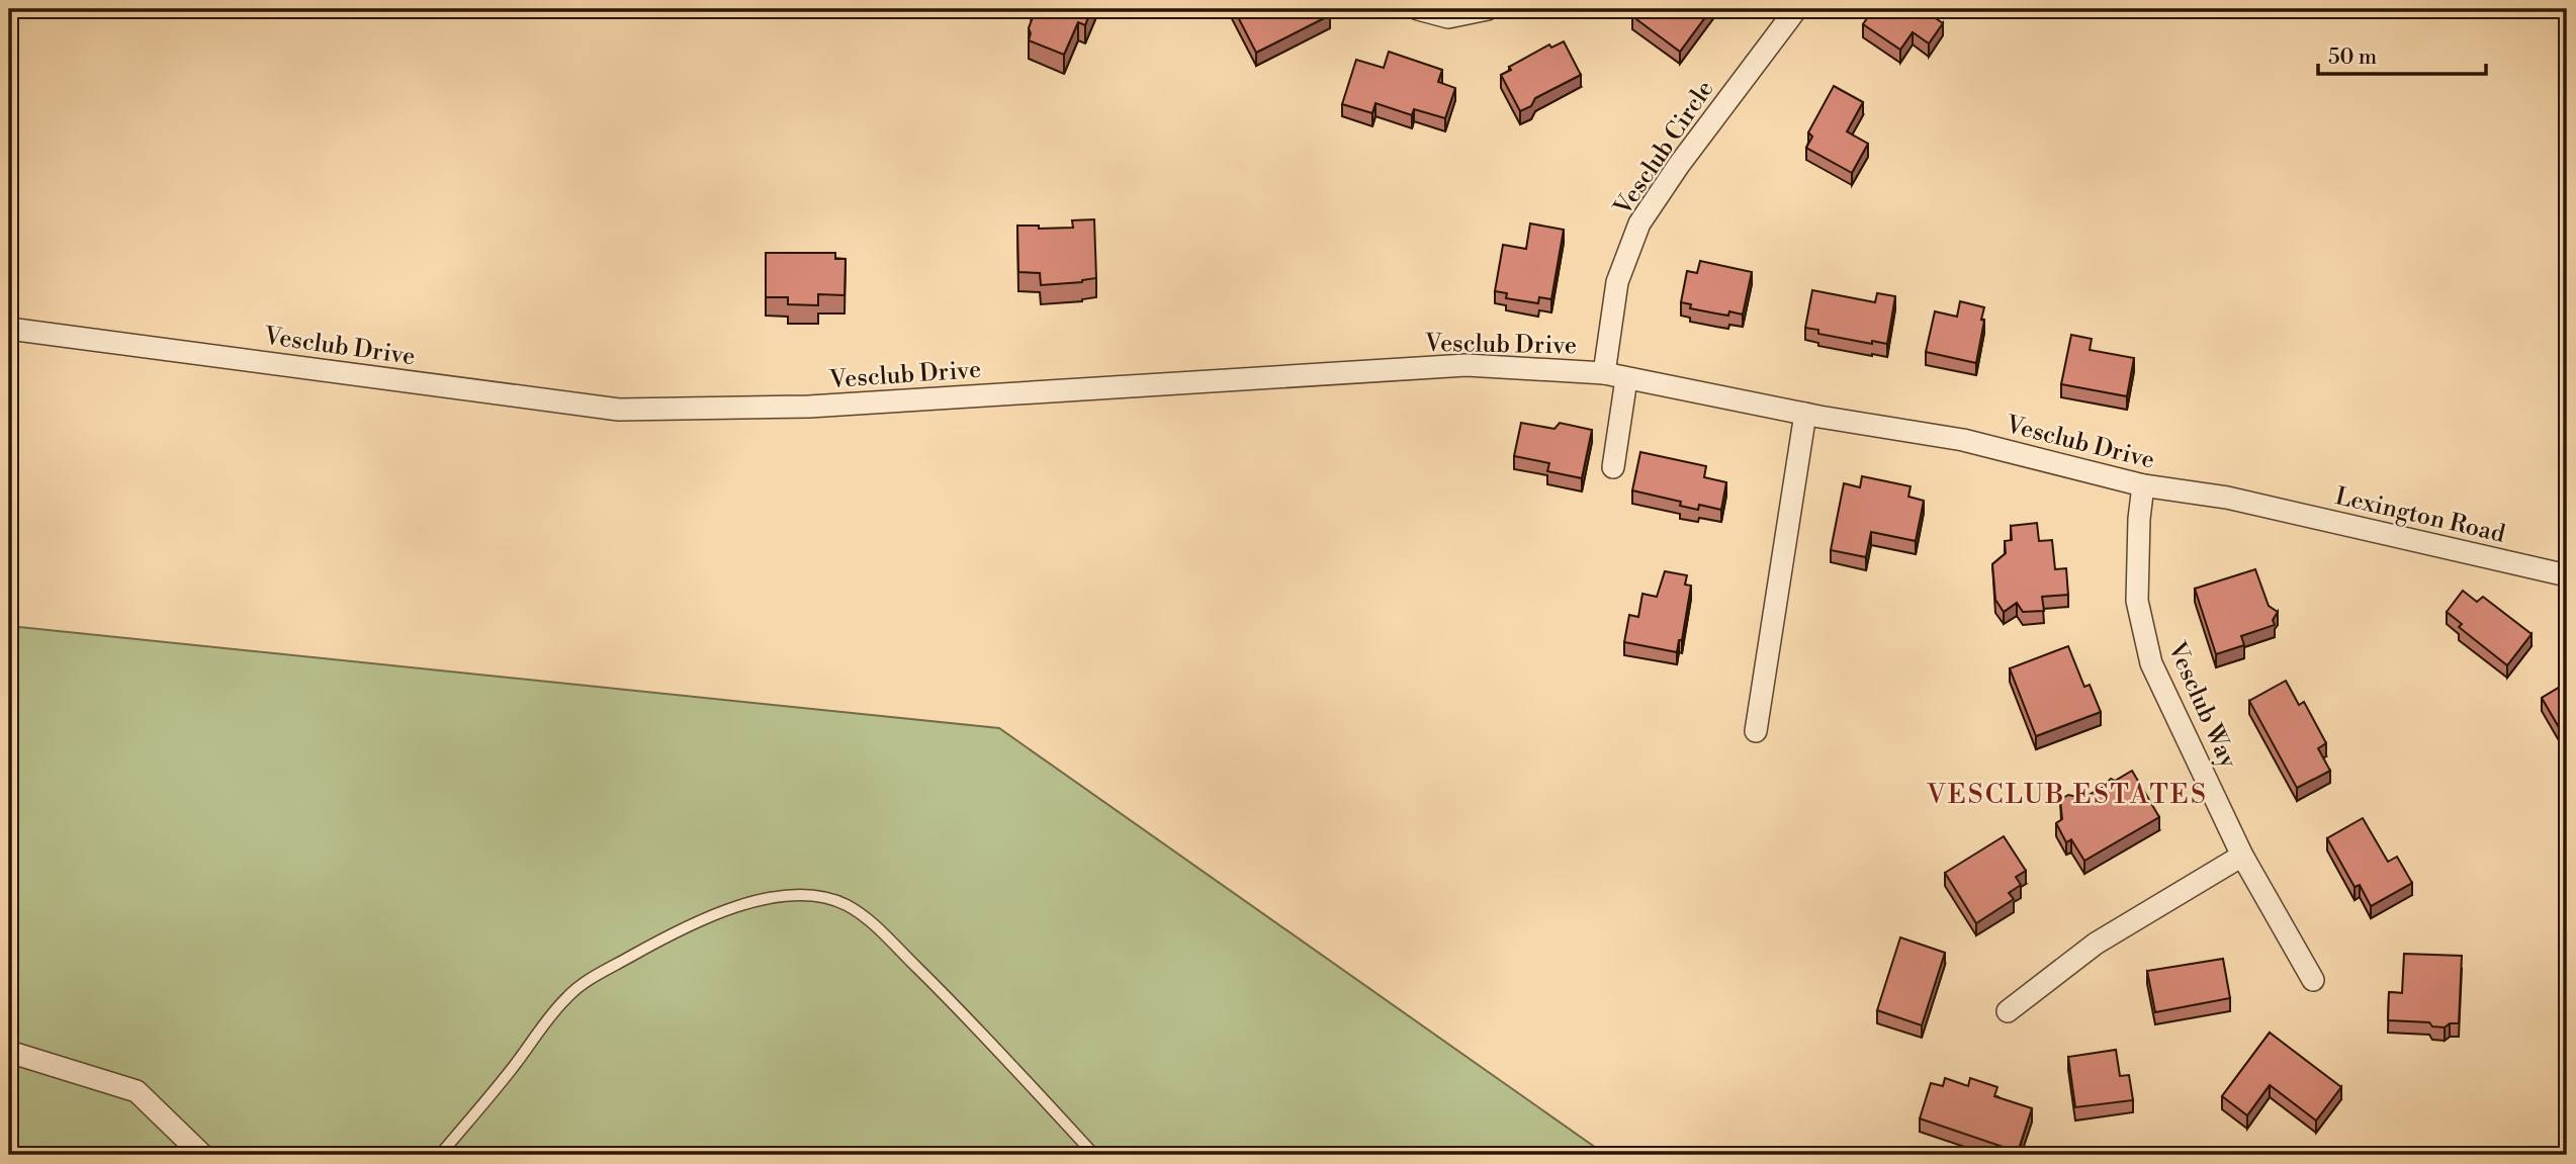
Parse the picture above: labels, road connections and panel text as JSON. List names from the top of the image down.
{
  "streets": {
    "street": [
      "Vesclub Circle",
      "Vesclub Drive",
      "Lexington Road",
      "Vesclub Way"
    ]
  },
  "crossings": [
    ["Vesclub Circle", "Vesclub Drive"],
    ["Vesclub Drive", "Lexington Road"],
    ["Vesclub Drive", "Vesclub Way"]
  ],
  "districts": ["VESCLUB ESTATES"],
  "scale_bar": "50 m"
}
